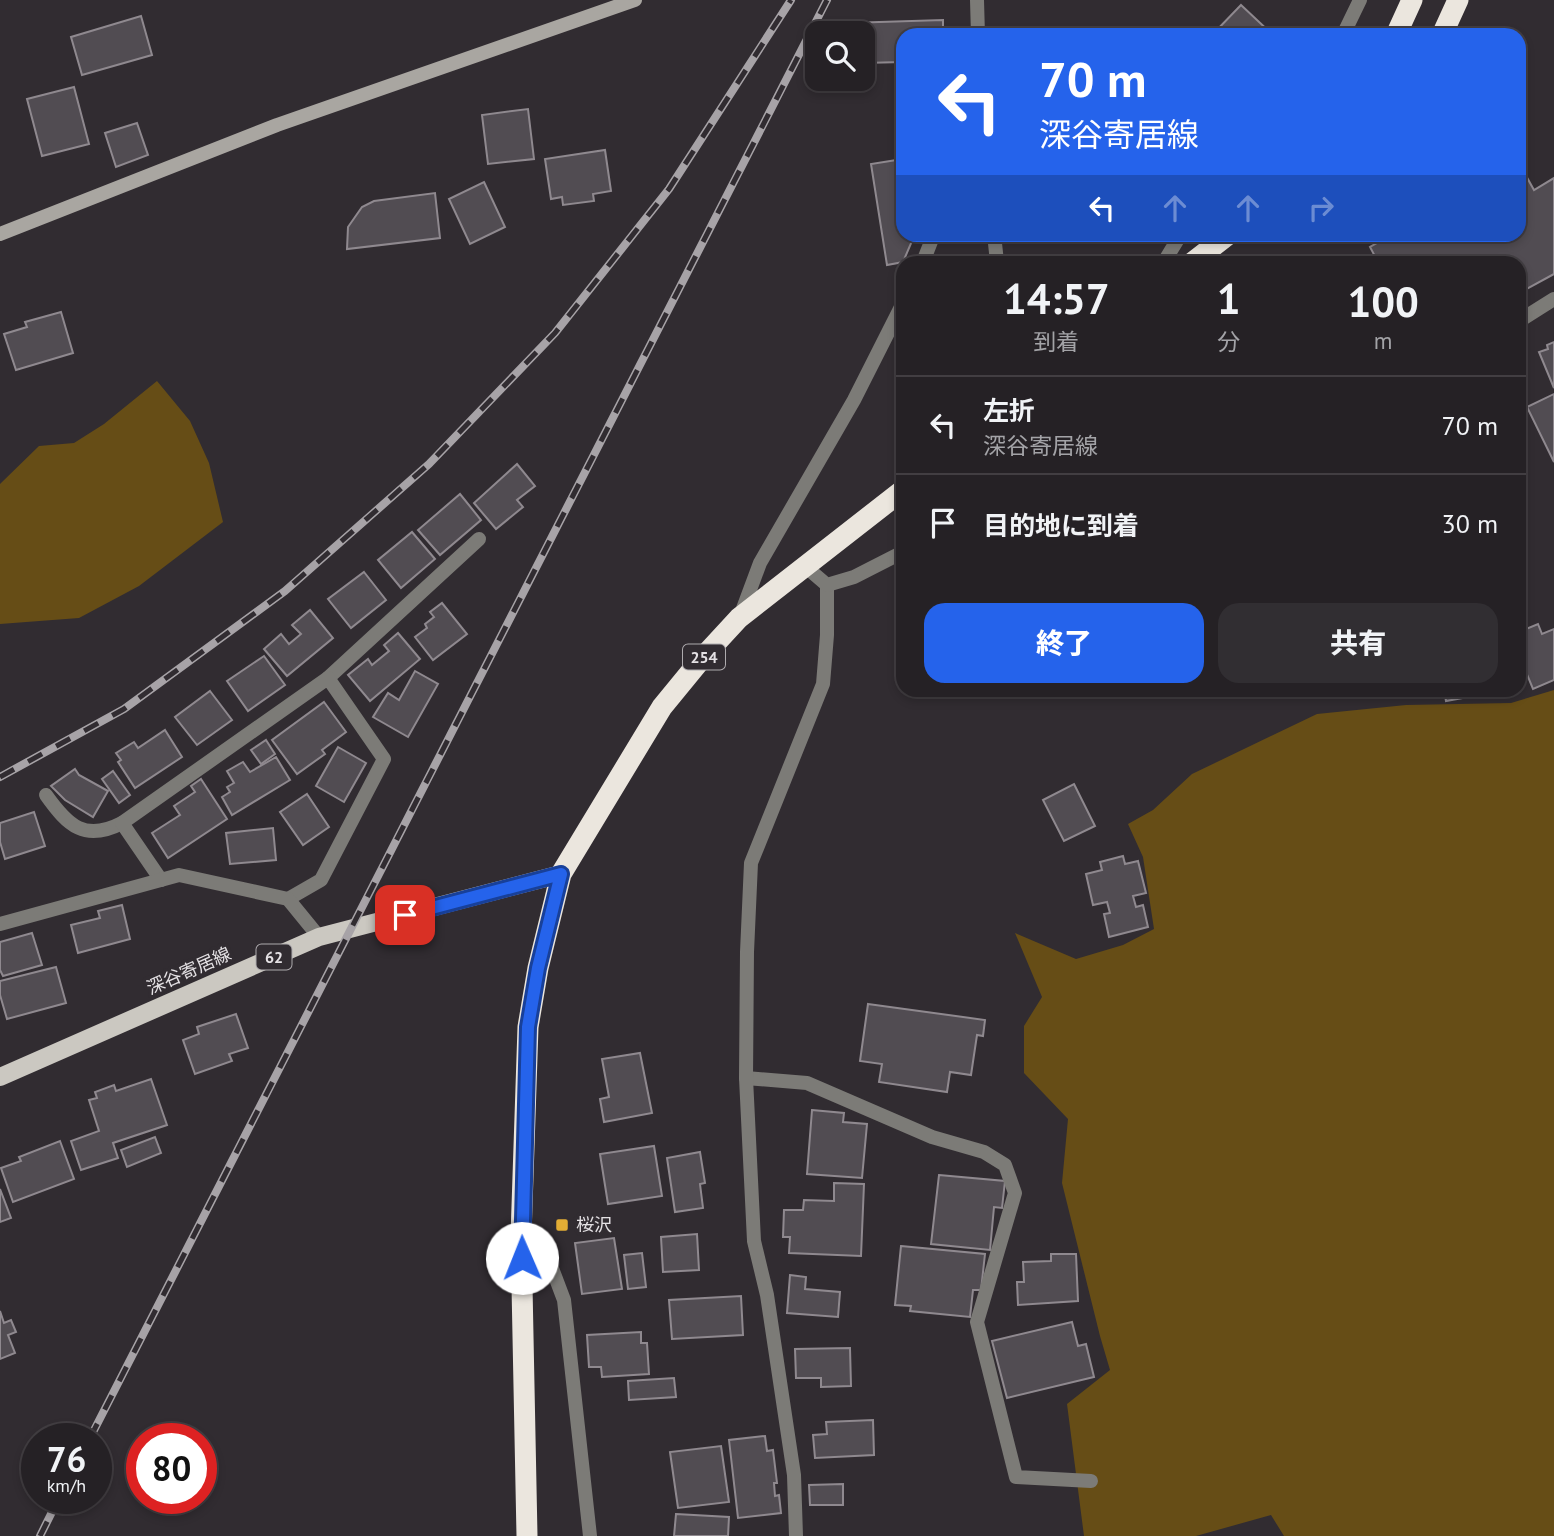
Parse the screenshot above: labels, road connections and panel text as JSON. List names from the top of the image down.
{
  "streets": {
    "highway": ["254"],
    "main road": ["62", "深谷寄居線"]
  },
  "crossings": [
    ["254", "深谷寄居線"]
  ],
  "places": {
    "transit": ["桜沢"]
  },
  "page": {
    "turn": ["70 m", "深谷寄居線"],
    "eta": [
      "14:57",
      "到着",
      "1",
      "分",
      "100",
      "m"
    ],
    "list": [
      {
        "name": "左折",
        "note": "深谷寄居線",
        "value": "70 m"
      },
      {
        "name": "目的地に到着",
        "value": "30 m"
      }
    ],
    "buttons": ["終了", "共有"],
    "speed": "76 km/h",
    "limit": "80"
  }
}
